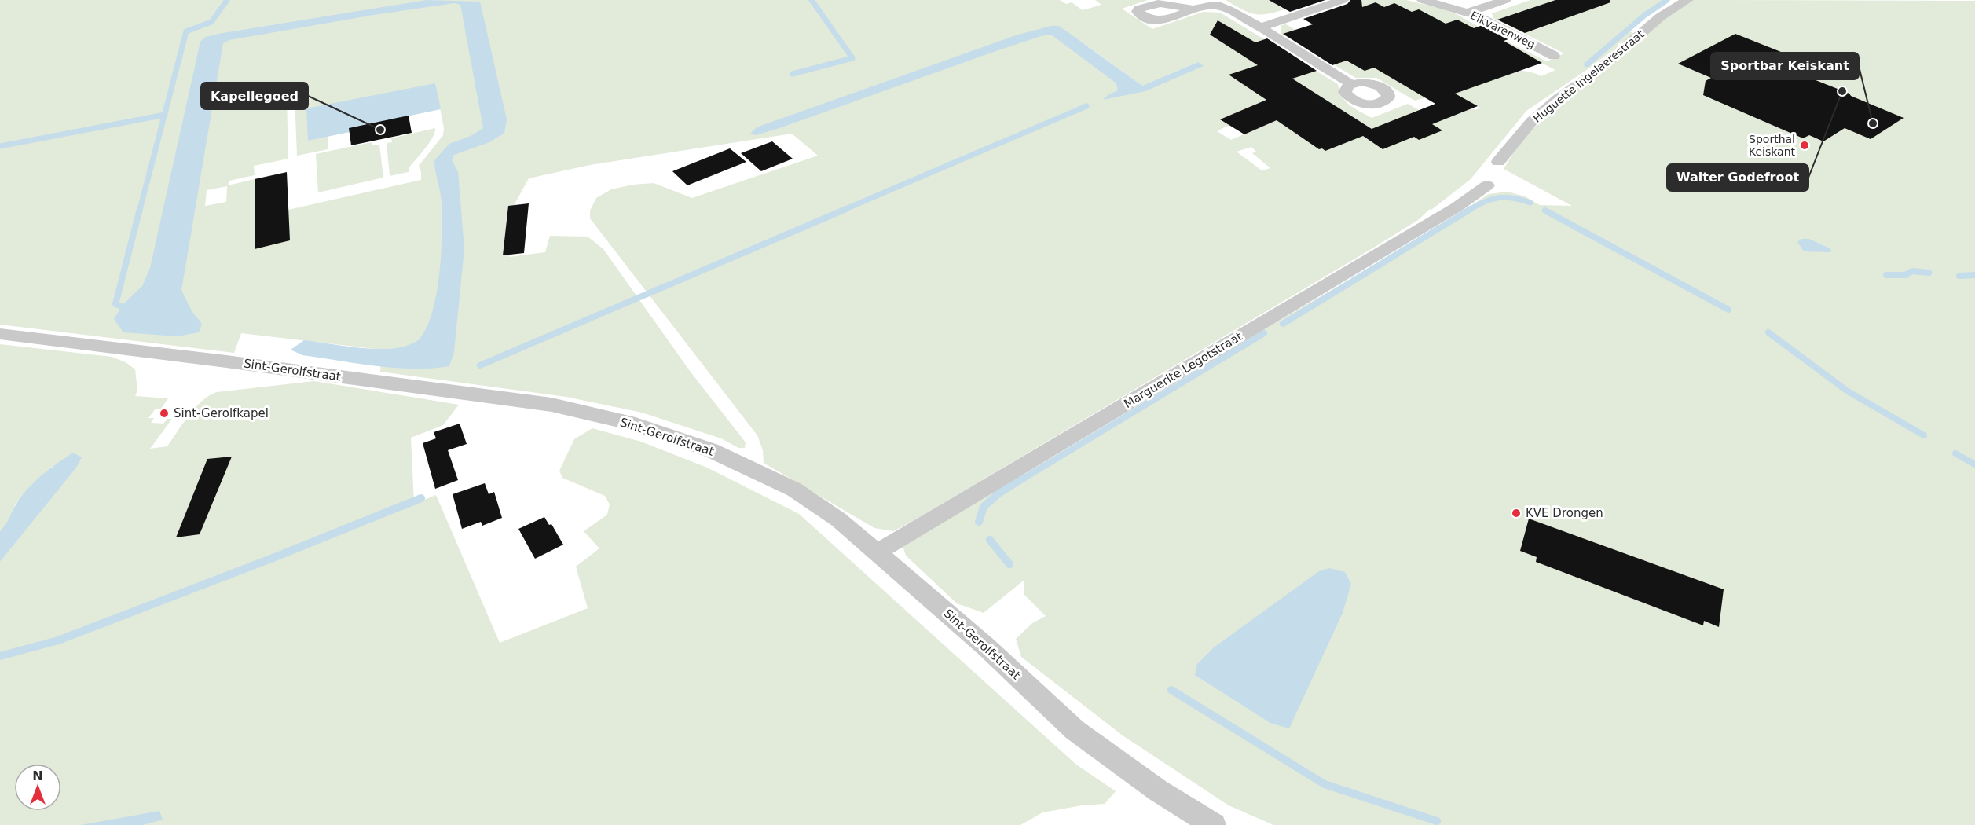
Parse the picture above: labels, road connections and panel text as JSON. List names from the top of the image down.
{
  "streets": {
    "street": [
      "Eikvarenweg",
      "Huguette Ingelaerestraat",
      "Sint-Gerolfstraat",
      "Marguerite Legotstraat"
    ]
  },
  "crossings": [
    ["Sint-Gerolfstraat", "Marguerite Legotstraat"]
  ],
  "places": [
    "Walter Godefroot",
    "Sportbar Keiskant",
    "Kapellegoed",
    "Sporthal Keiskant",
    "Sint-Gerolfkapel",
    "KVE Drongen"
  ],
  "north": "top"
}
